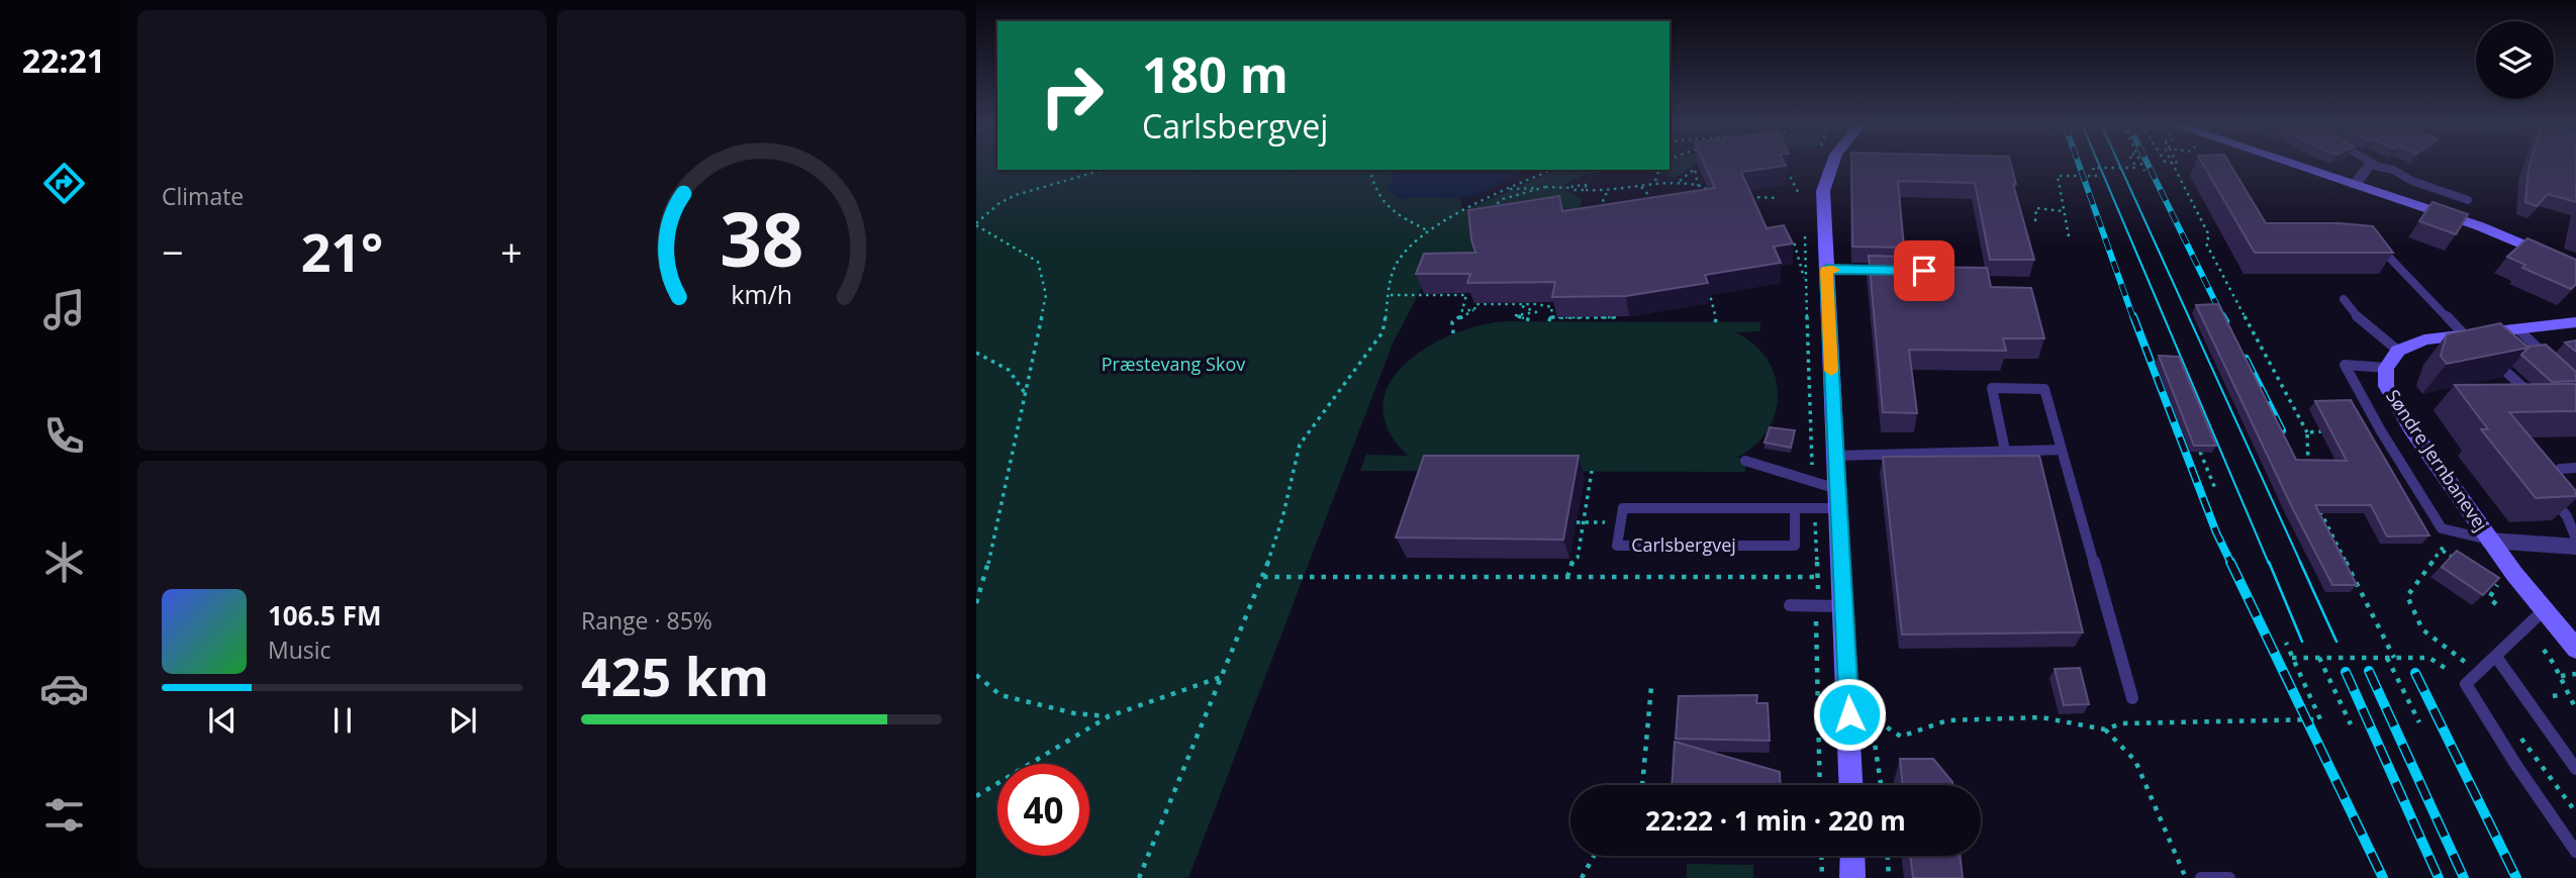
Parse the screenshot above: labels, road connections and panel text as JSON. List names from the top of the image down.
{
  "streets": {
    "street": ["Søndre Jernbanevej"],
    "lane": ["Carlsbergvej"]
  },
  "parks": ["Præstevang Skov"],
  "page": {
    "tabs": "22:21",
    "tile": [
      "Climate",
      ["Range · 85%", "425 km"]
    ],
    "turn": ["180 m", "Carlsbergvej"],
    "heat": ["−", "21°", "+"],
    "song": ["106.5 FM", "Music"],
    "limit": "40",
    "trip": "22:22 · 1 min · 220 m",
    "gauge": ["38", "km/h"]
  }
}
